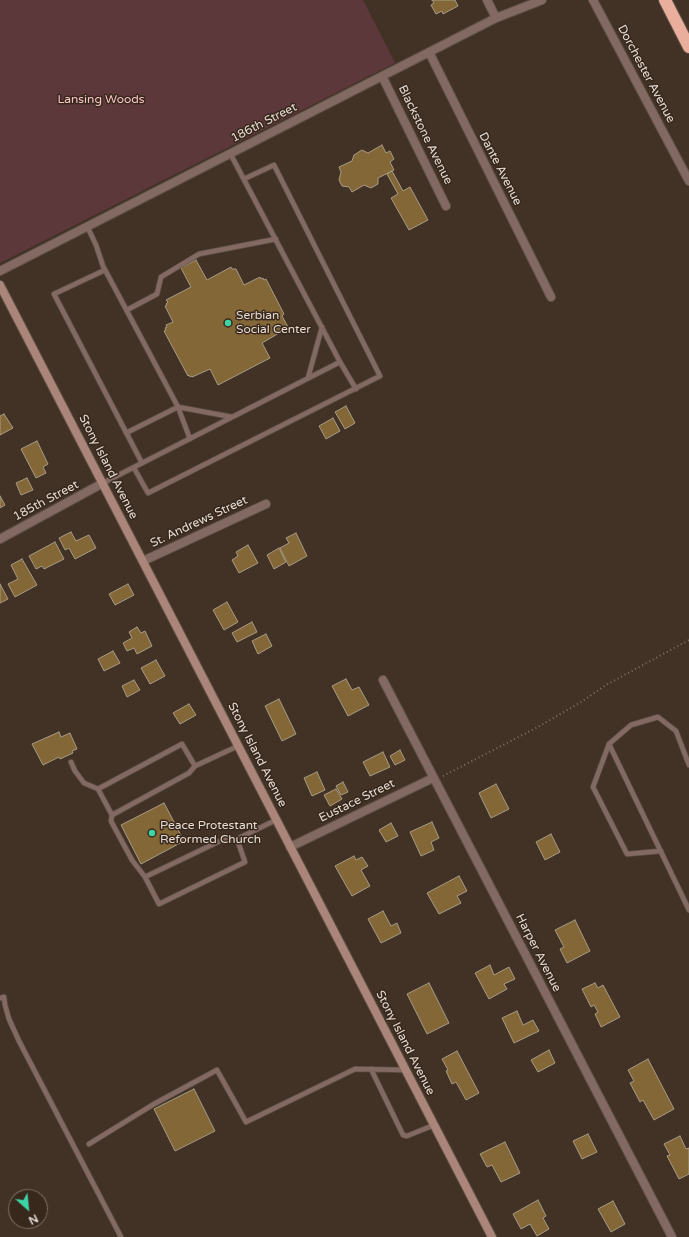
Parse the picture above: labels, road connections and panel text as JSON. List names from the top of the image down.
{
  "streets": {
    "street": [
      "Dorchester Avenue",
      "186th Street",
      "Blackstone Avenue",
      "Dante Avenue",
      "Stony Island Avenue",
      "185th Street",
      "St. Andrews Street",
      "Eustace Street",
      "Harper Avenue"
    ]
  },
  "crossings": [
    ["186th Street", "Blackstone Avenue"],
    ["186th Street", "Dante Avenue"],
    ["Stony Island Avenue", "185th Street"],
    ["Stony Island Avenue", "St. Andrews Street"],
    ["Stony Island Avenue", "Eustace Street"],
    ["Eustace Street", "Harper Avenue"]
  ],
  "parks": ["Lansing Woods"],
  "places": ["Serbian Social Center", "Peace Protestant Reformed Church"],
  "north": "bottom right"
}
